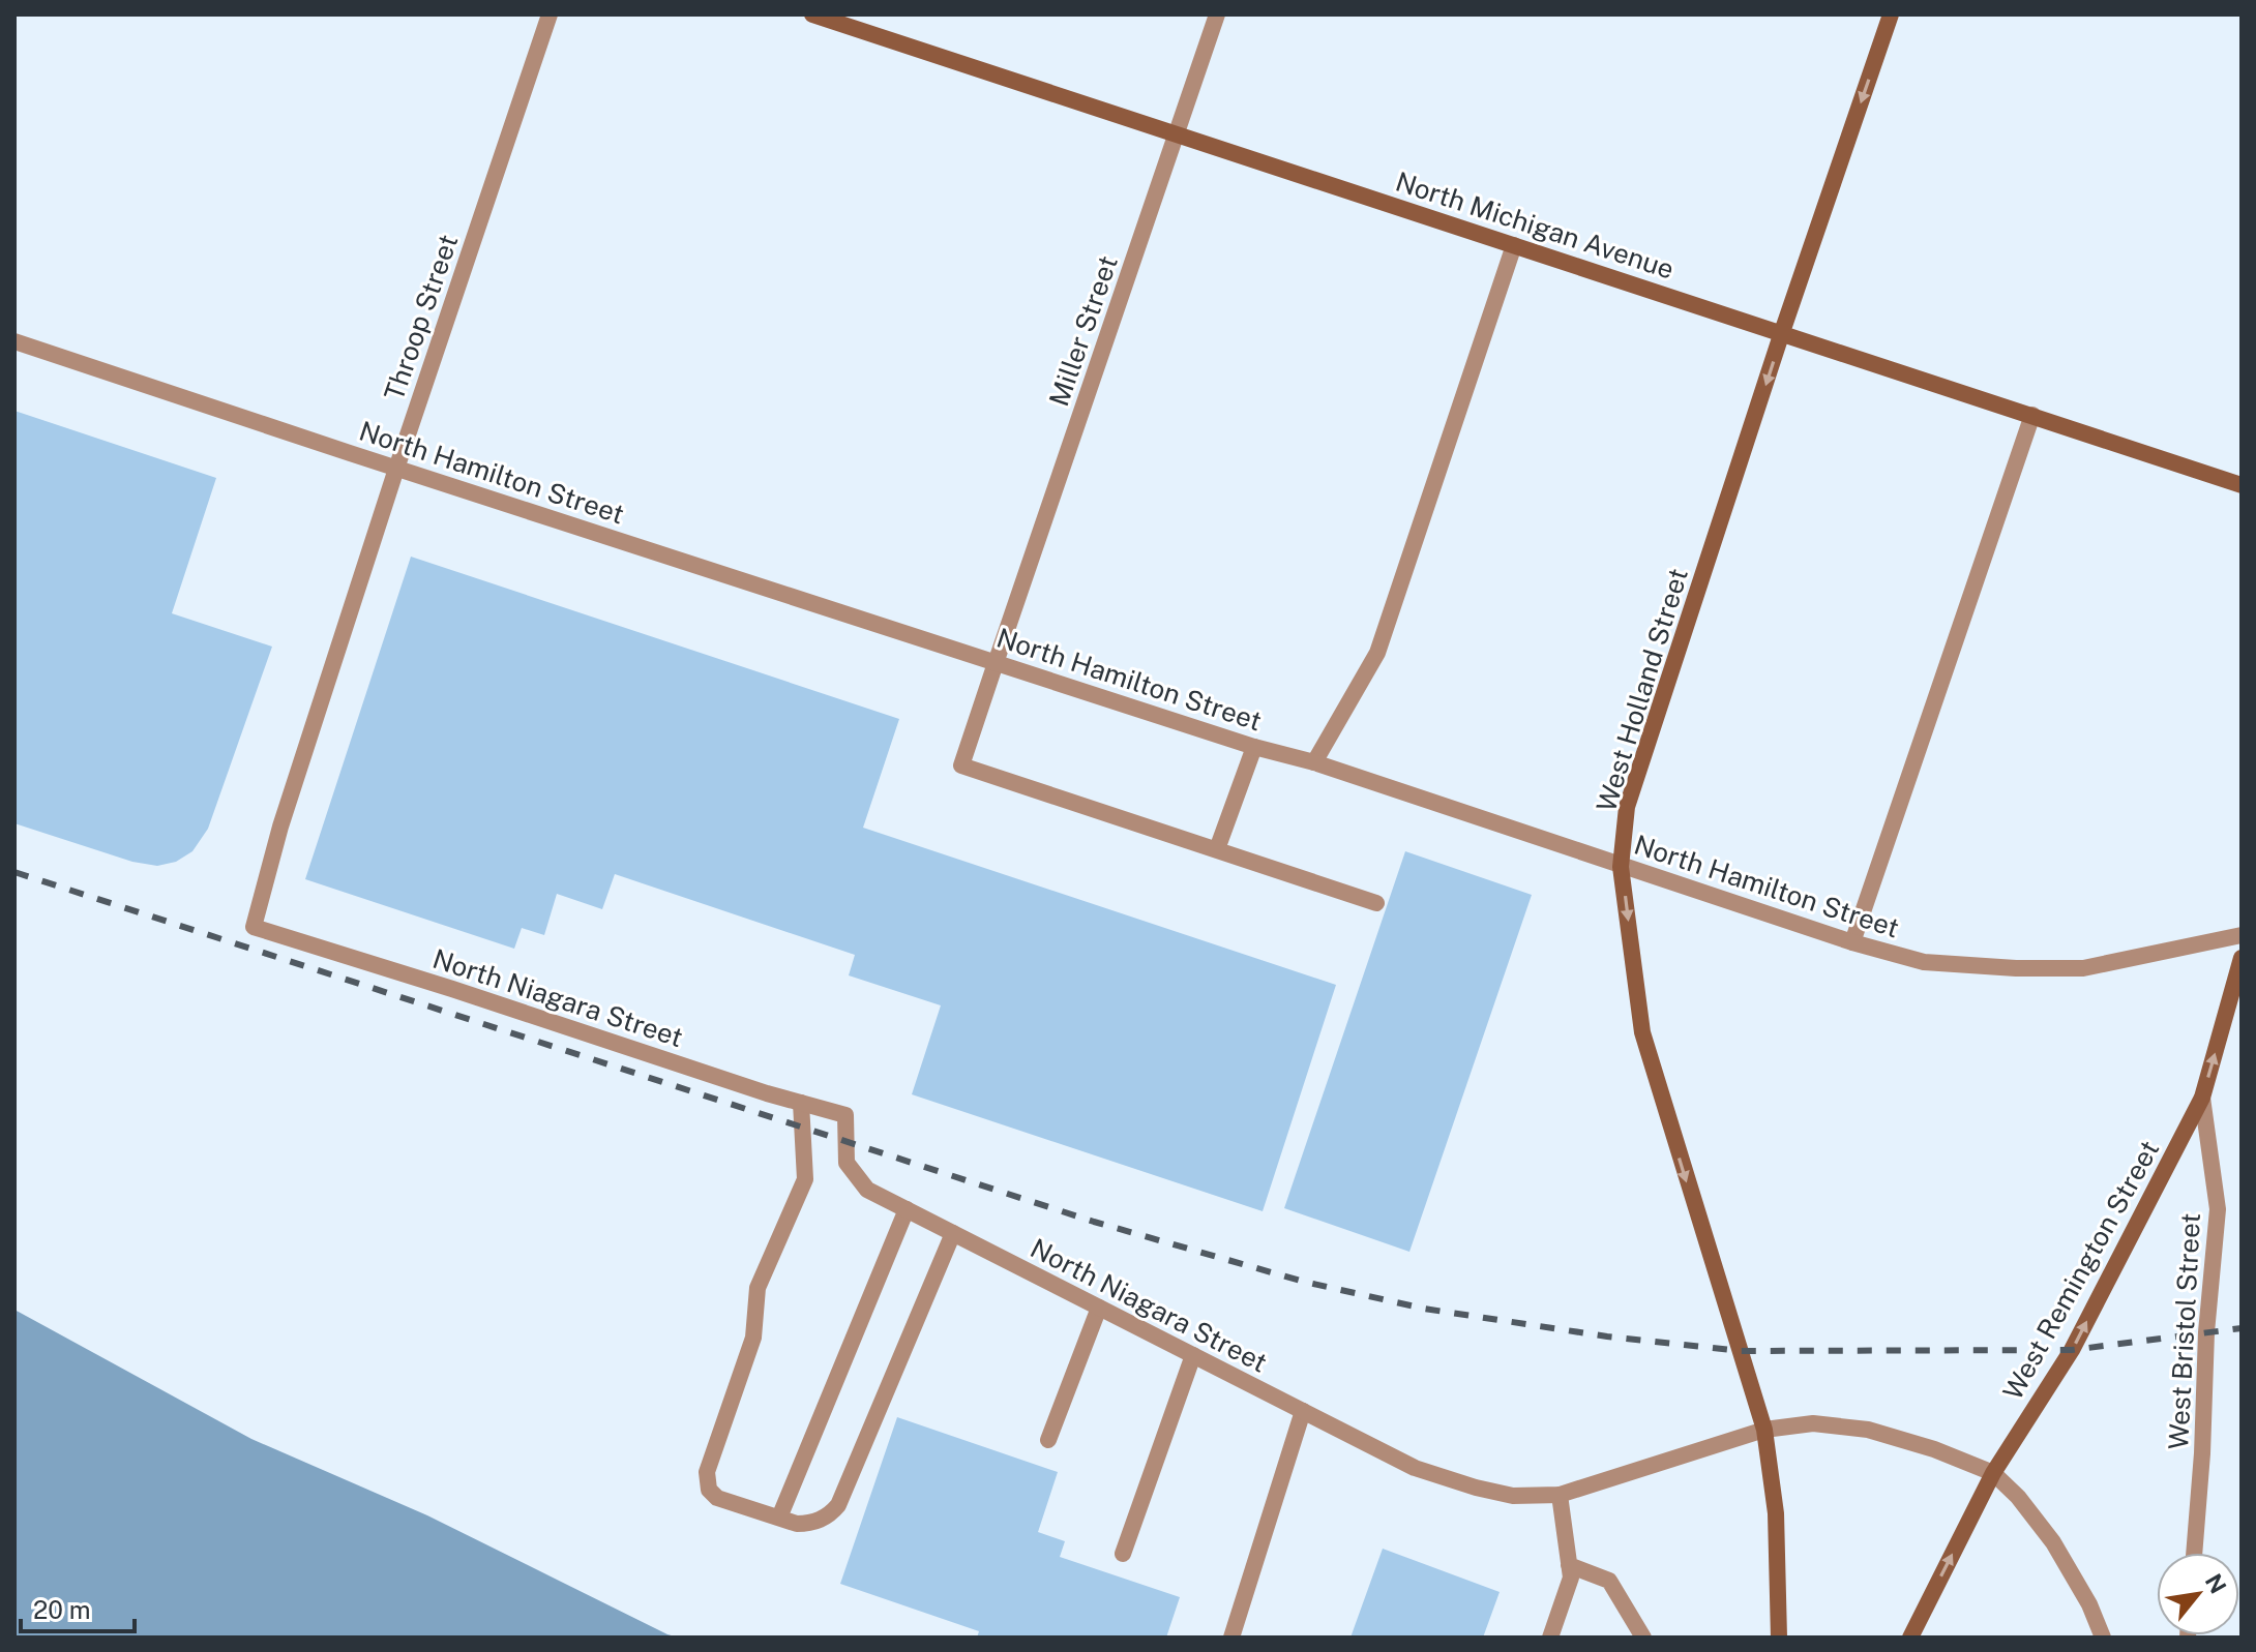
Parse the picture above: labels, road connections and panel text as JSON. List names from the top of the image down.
{
  "streets": {
    "main road": ["North Michigan Avenue", "West Holland Street", "West Remington Street"],
    "street": [
      "Throop Street",
      "Miller Street",
      "North Hamilton Street",
      "North Niagara Street",
      "West Bristol Street"
    ]
  },
  "crossings": [
    ["North Michigan Avenue", "Miller Street"],
    ["North Michigan Avenue", "West Holland Street"],
    ["Throop Street", "North Hamilton Street"],
    ["Throop Street", "North Niagara Street"],
    ["Miller Street", "North Hamilton Street"],
    ["North Hamilton Street", "West Holland Street"],
    ["West Holland Street", "North Niagara Street"],
    ["North Niagara Street", "West Remington Street"],
    ["West Remington Street", "West Bristol Street"]
  ],
  "one_way": ["West Holland Street", "West Remington Street"],
  "scale_bar": "20 m",
  "north": "top right"
}
